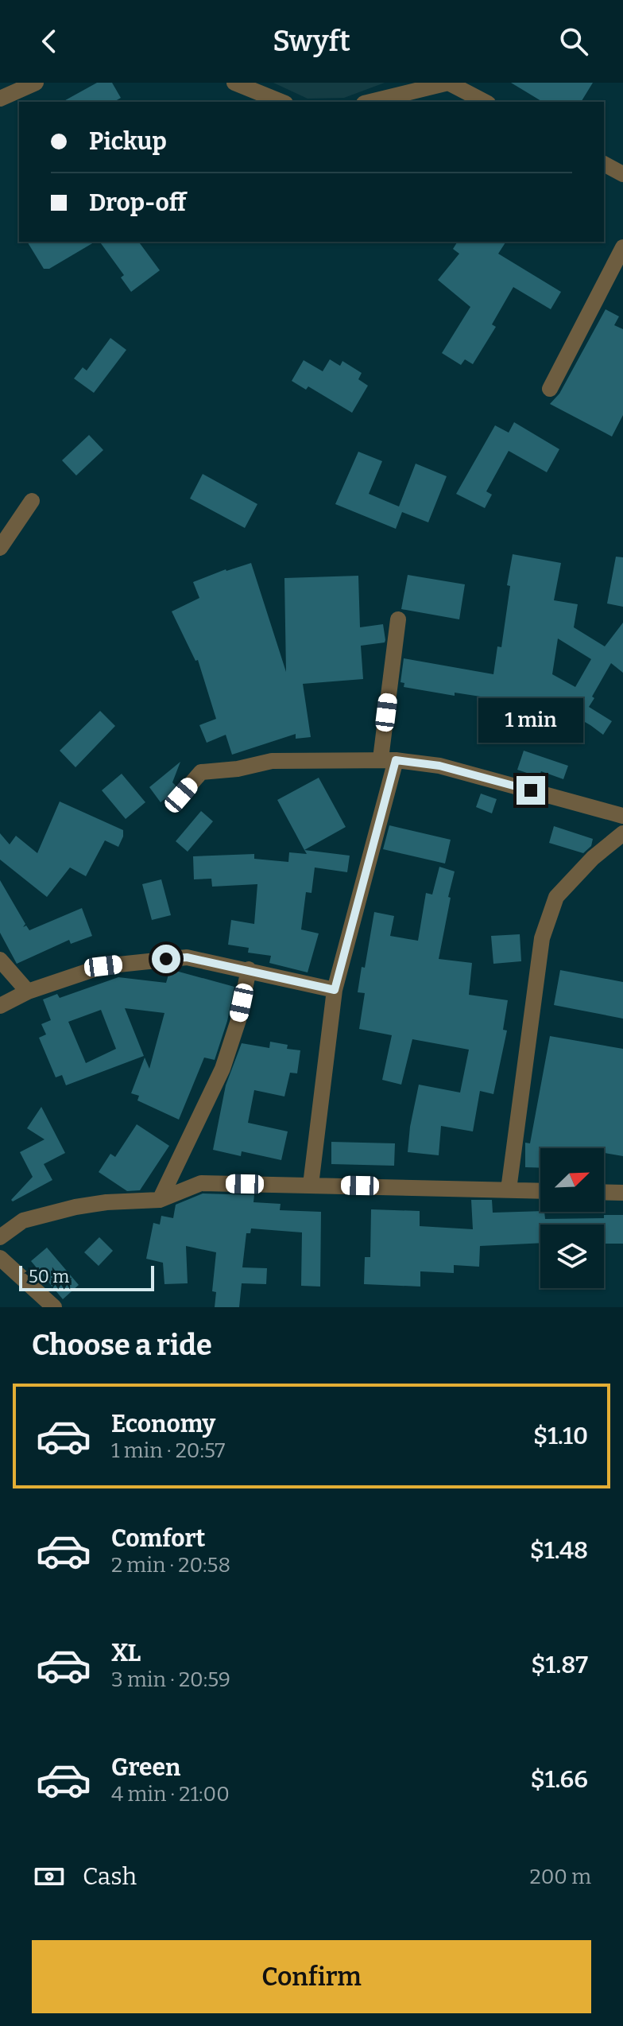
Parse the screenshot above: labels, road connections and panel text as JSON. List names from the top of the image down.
{
  "scale_bar": "50 m",
  "north": "top right",
  "page": {
    "header": "Swyft",
    "banner": ["Pickup", "Drop-off"],
    "bubble": "1 min",
    "scale": "50 m",
    "heading": "Choose a ride",
    "list": [
      {
        "name": "Economy",
        "note": "1 min · 20:57",
        "value": "$1.10"
      },
      {
        "name": "Comfort",
        "note": "2 min · 20:58",
        "value": "$1.48"
      },
      {
        "name": "XL",
        "note": "3 min · 20:59",
        "value": "$1.87"
      },
      {
        "name": "Green",
        "note": "4 min · 21:00",
        "value": "$1.66"
      }
    ],
    "pay": ["Cash", "200 m"],
    "buttons": "Confirm"
  }
}
